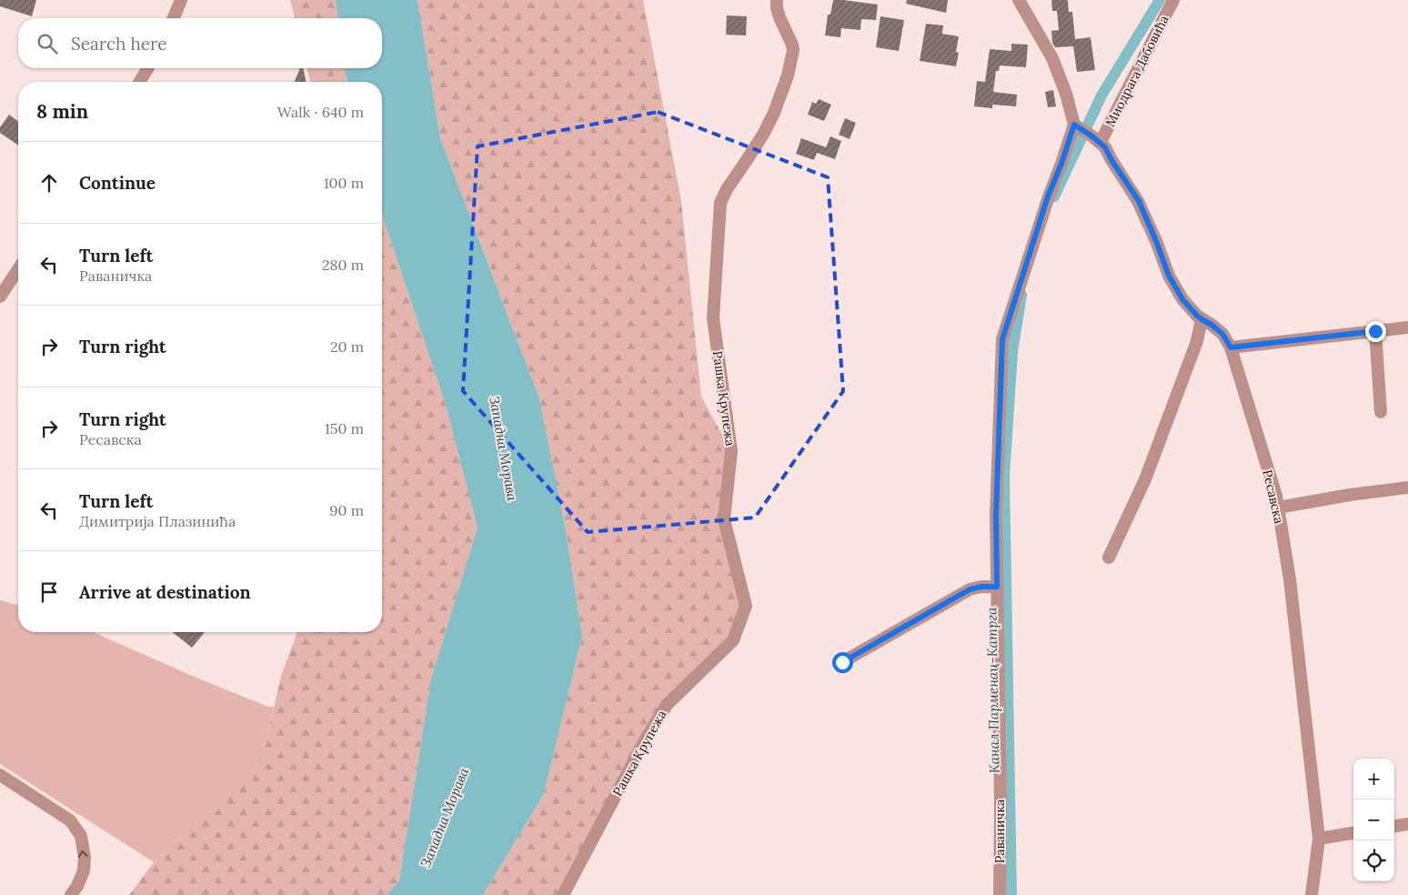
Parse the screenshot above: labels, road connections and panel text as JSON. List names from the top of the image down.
{
  "streets": {
    "street": [
      "Миодрага Дабовића",
      "Рашка Крупежа",
      "Ресавска",
      "Раваничка"
    ]
  },
  "crossings": [
    ["Миодрага Дабовића", "Ресавска"]
  ],
  "water": ["Западна Морава", "Канал Парменац-Катрга"],
  "page": {
    "search": "Search here",
    "heading": ["8 min", "Walk · 640 m"],
    "list": [
      ["Continue", "100 m"],
      ["Turn left", "Раваничка", "280 m"],
      ["Turn right", "20 m"],
      ["Turn right", "Ресавска", "150 m"],
      ["Turn left", "Димитрија Плазинића", "90 m"],
      "Arrive at destination"
    ],
    "map_buttons": ["+", "−"]
  }
}
